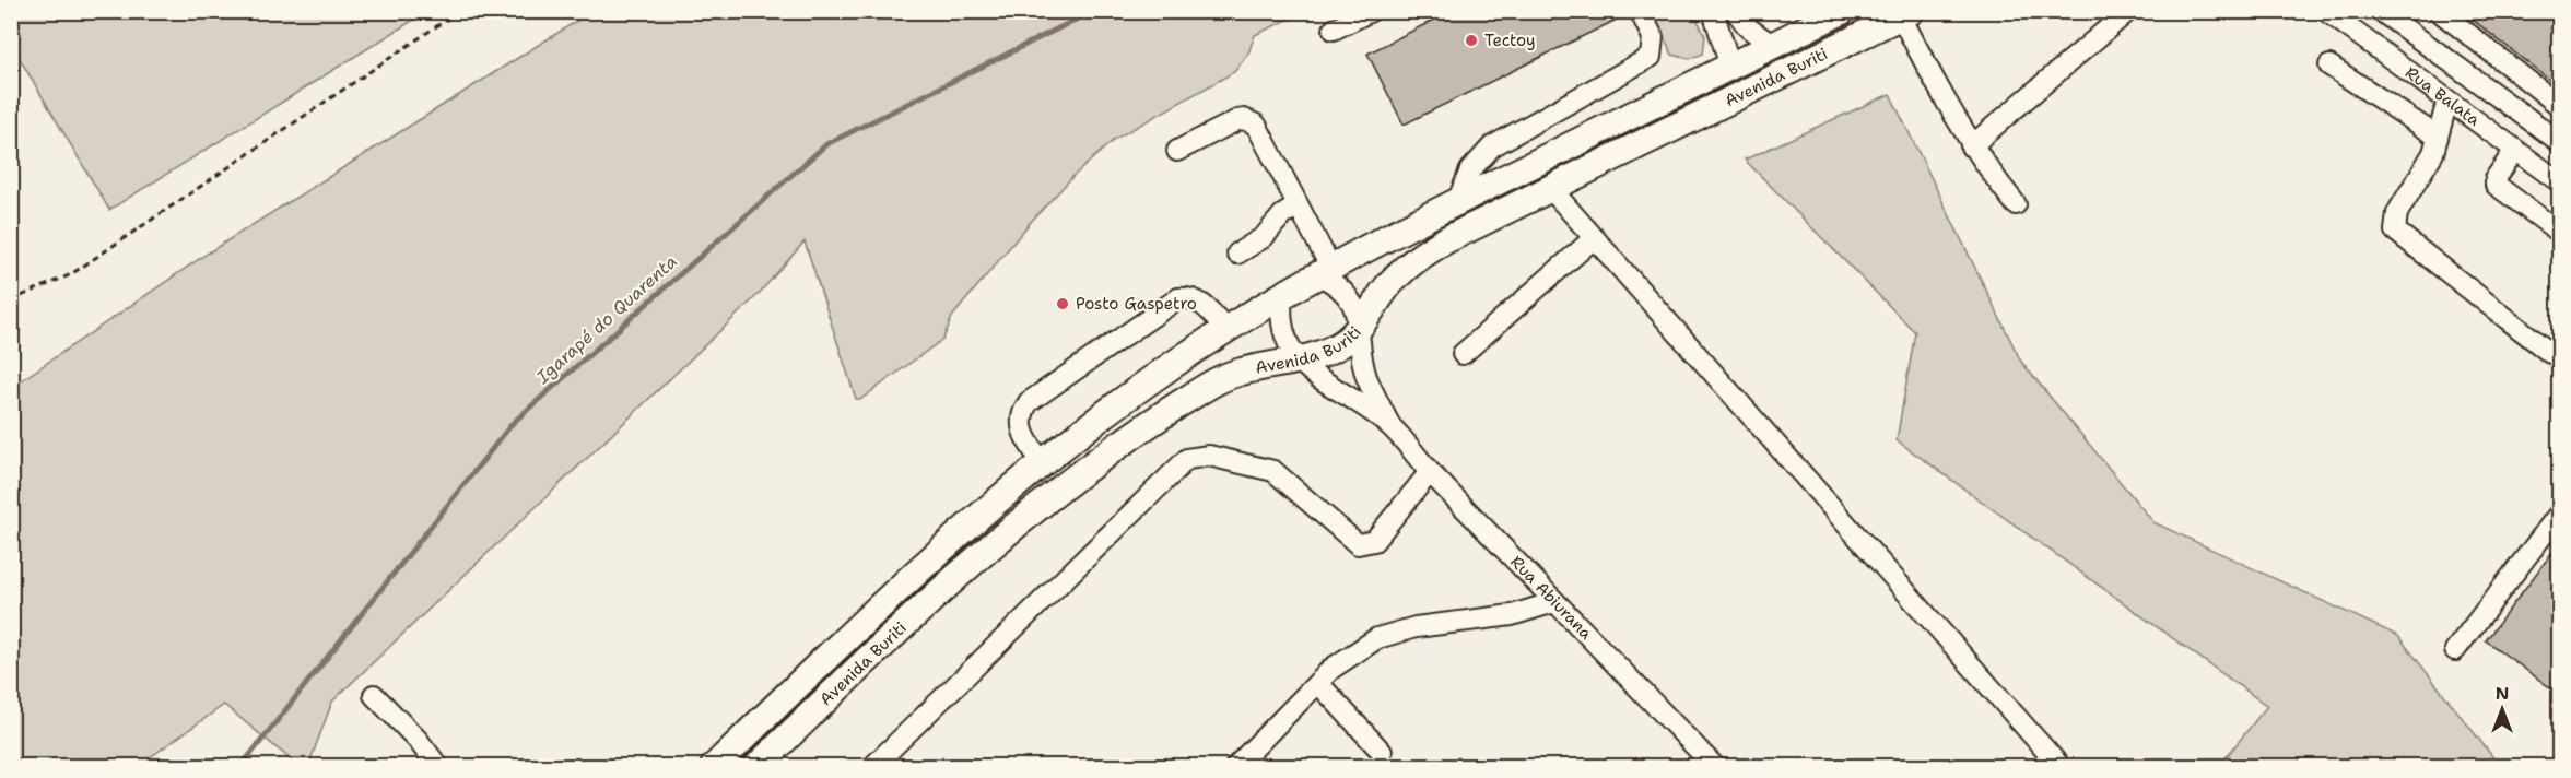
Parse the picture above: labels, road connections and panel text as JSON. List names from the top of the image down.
{
  "streets": {
    "main road": ["Avenida Buriti"],
    "street": ["Rua Balata", "Rua Abiurana"]
  },
  "crossings": [
    ["Avenida Buriti", "Rua Abiurana"]
  ],
  "water": ["Igarapé do Quarenta"],
  "places": ["Tectoy", "Posto Gaspetro"],
  "north": "top"
}
